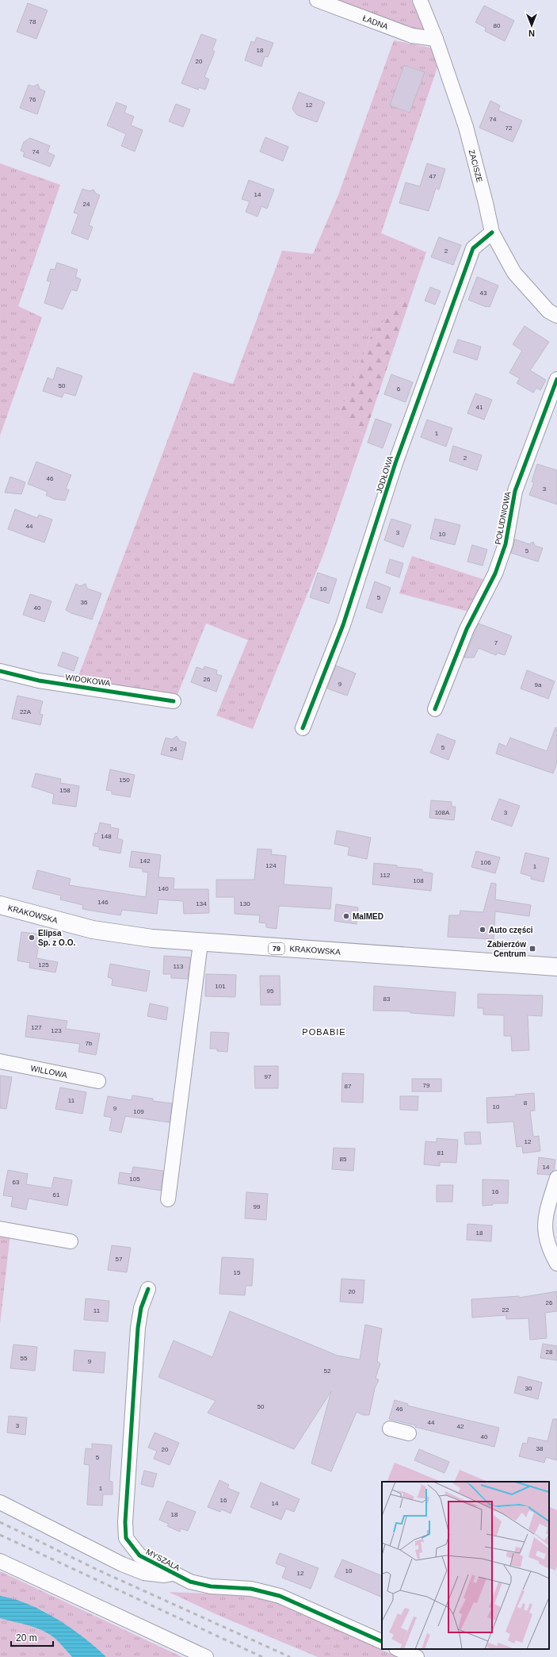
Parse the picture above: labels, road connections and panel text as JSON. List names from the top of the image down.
{
  "streets": {
    "main road": ["KRAKOWSKA", "79"],
    "street": [
      "ŁADNA",
      "ZACISZE",
      "JODŁOWA",
      "POŁUDNIOWA",
      "WIDOKOWA",
      "WILLOWA",
      "MYSZALA"
    ]
  },
  "crossings": [
    ["ŁADNA", "ZACISZE"],
    ["ZACISZE", "JODŁOWA"]
  ],
  "districts": ["POBABIE"],
  "places": {
    "other": ["MalMED", "Auto części", "Elipsa Sp. z O.O."],
    "transit": ["Zabierzów Centrum"]
  },
  "house_numbers": [
    "78",
    "80",
    "18",
    "20",
    "76",
    "12",
    "74",
    "72",
    "74",
    "47",
    "14",
    "24",
    "2",
    "43",
    "50",
    "6",
    "41",
    "1",
    "2",
    "46",
    "3",
    "44",
    "3",
    "10",
    "5",
    "10",
    "5",
    "36",
    "40",
    "7",
    "26",
    "9",
    "9a",
    "22A",
    "5",
    "24",
    "150",
    "158",
    "108A",
    "3",
    "148",
    "142",
    "106",
    "124",
    "1",
    "112",
    "108",
    "140",
    "146",
    "134",
    "130",
    "125",
    "113",
    "101",
    "95",
    "83",
    "127",
    "123",
    "7b",
    "97",
    "79",
    "87",
    "11",
    "8",
    "10",
    "9",
    "109",
    "12",
    "81",
    "85",
    "14",
    "105",
    "63",
    "16",
    "61",
    "99",
    "18",
    "57",
    "15",
    "20",
    "26",
    "22",
    "11",
    "28",
    "55",
    "9",
    "52",
    "30",
    "50",
    "46",
    "44",
    "3",
    "42",
    "40",
    "38",
    "20",
    "5",
    "1",
    "16",
    "14",
    "18",
    "10",
    "12"
  ],
  "scale_bar": "20 m",
  "north": "bottom"
}
